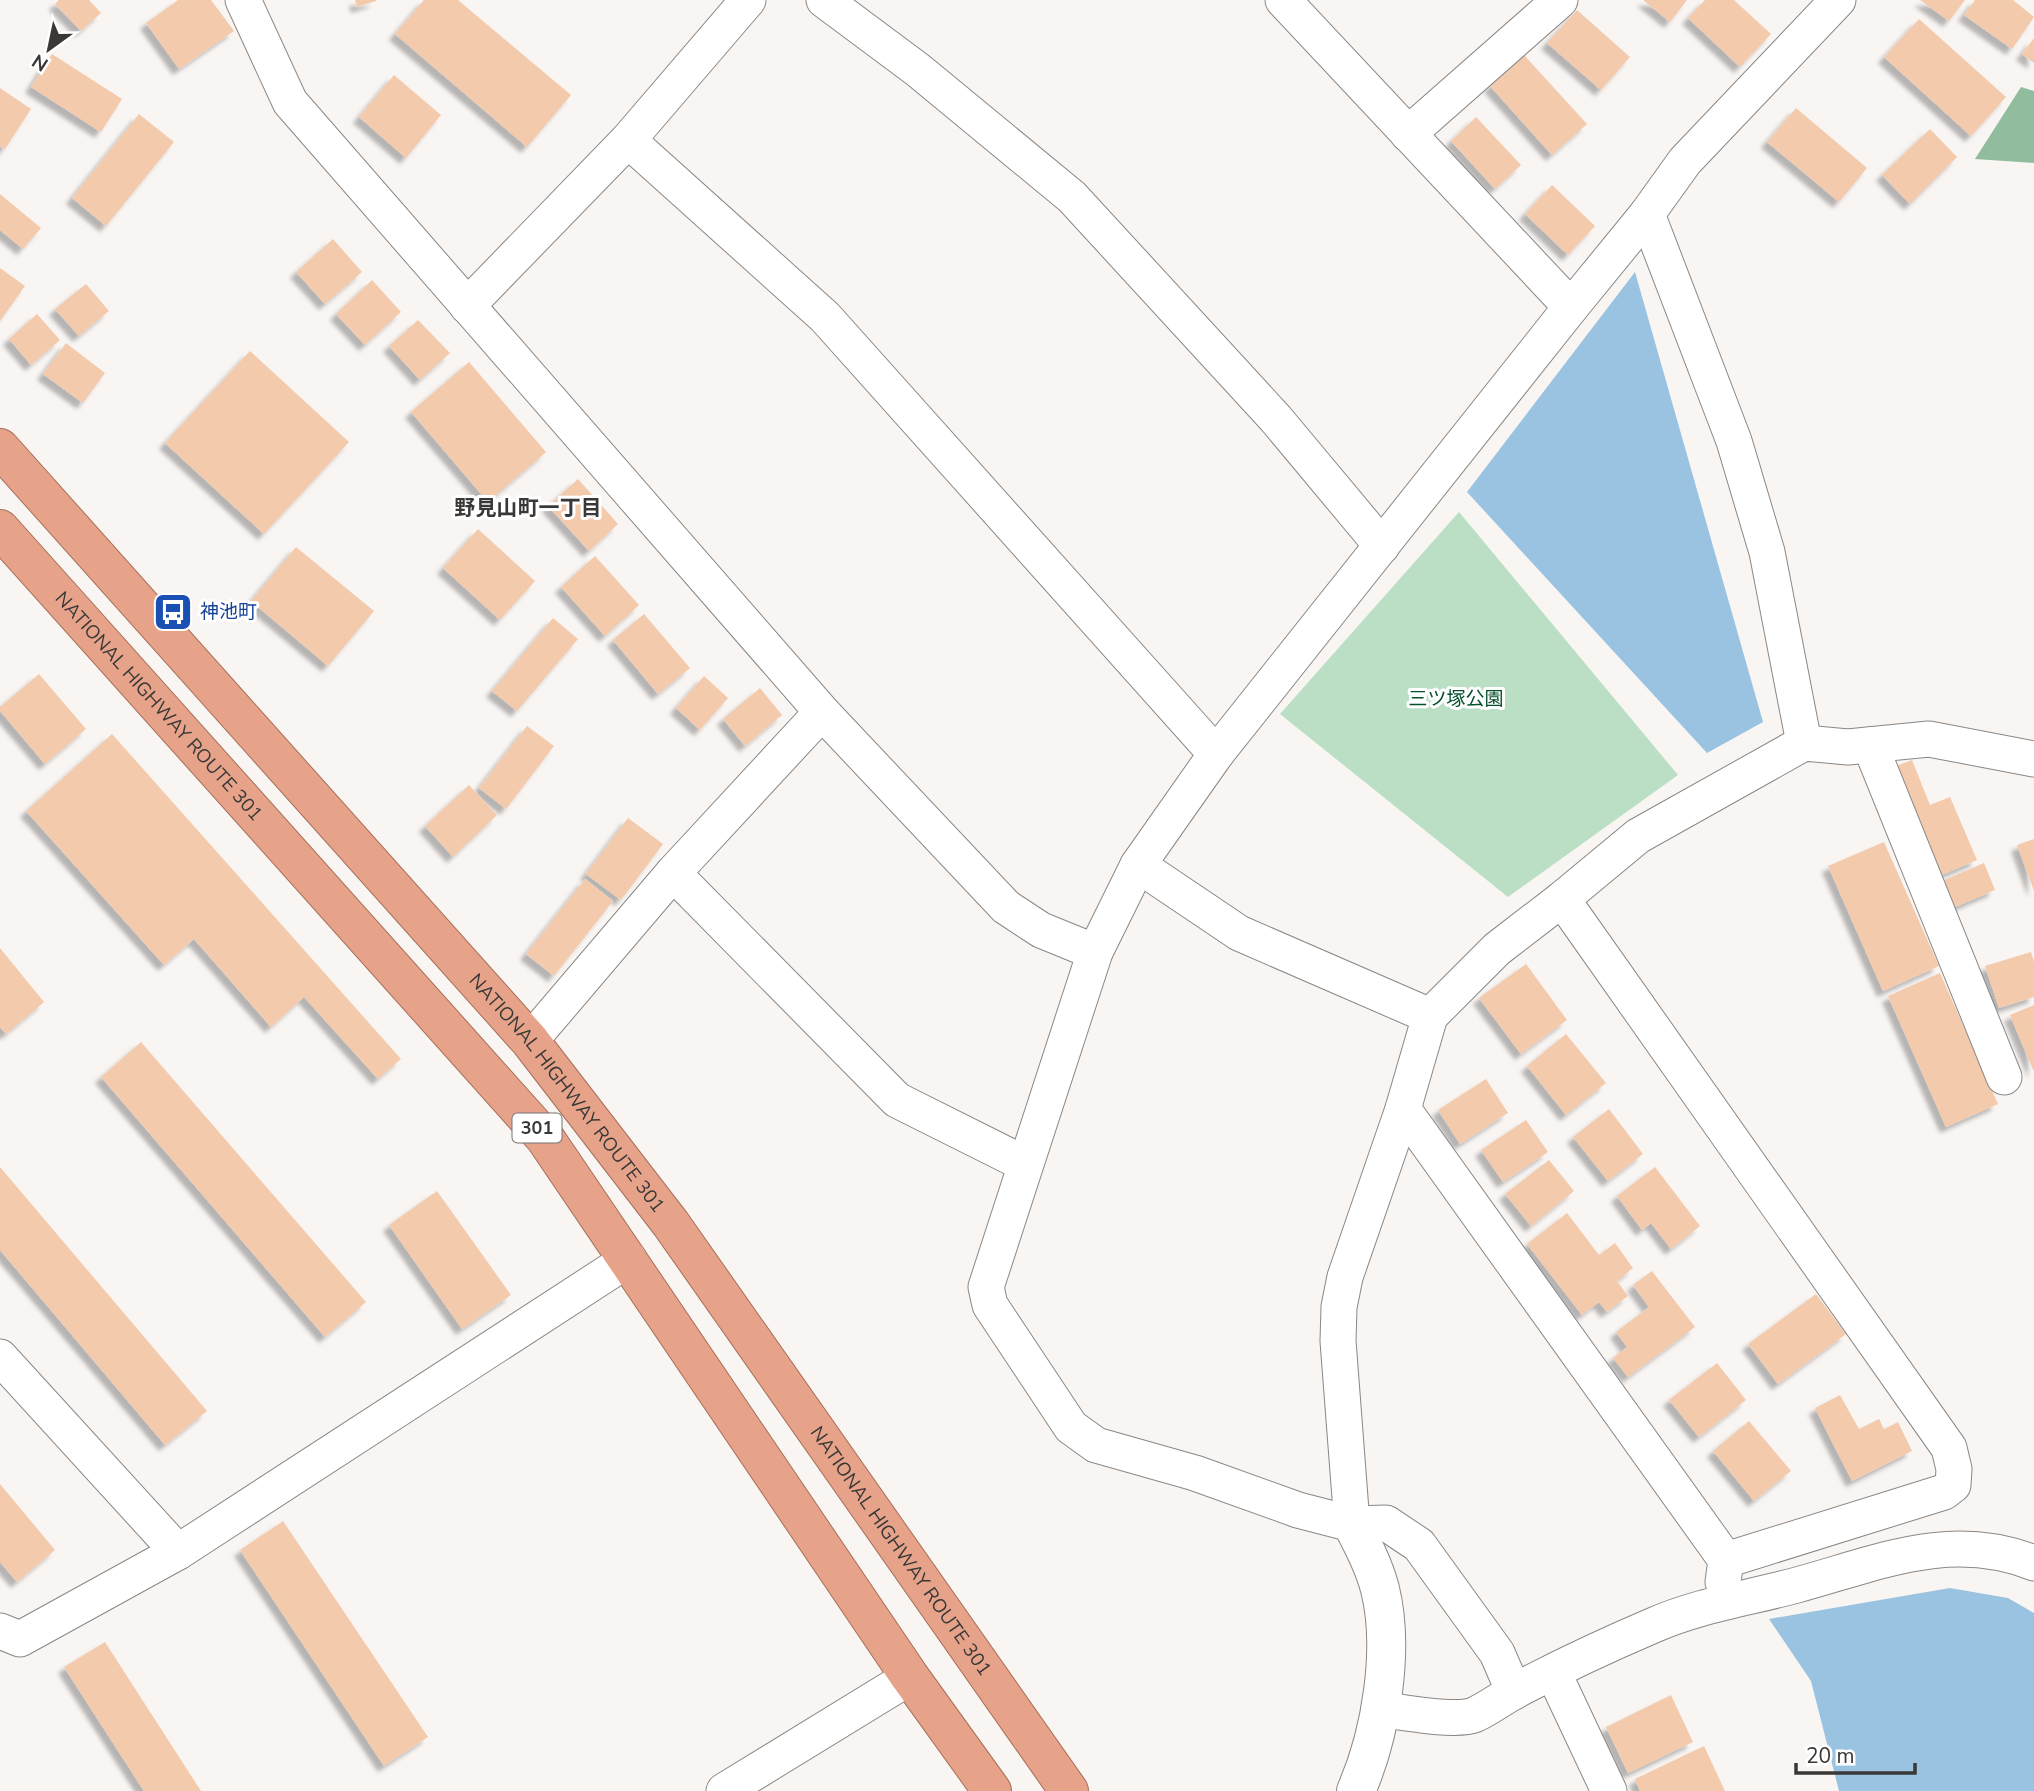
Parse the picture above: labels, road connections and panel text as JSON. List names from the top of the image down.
{
  "streets": {
    "highway": ["NATIONAL HIGHWAY ROUTE 301", "301"]
  },
  "districts": ["野見山町一丁目"],
  "parks": ["三ツ塚公園"],
  "places": {
    "bus stop": ["神池町"]
  },
  "scale_bar": "20 m",
  "north": "bottom left"
}
